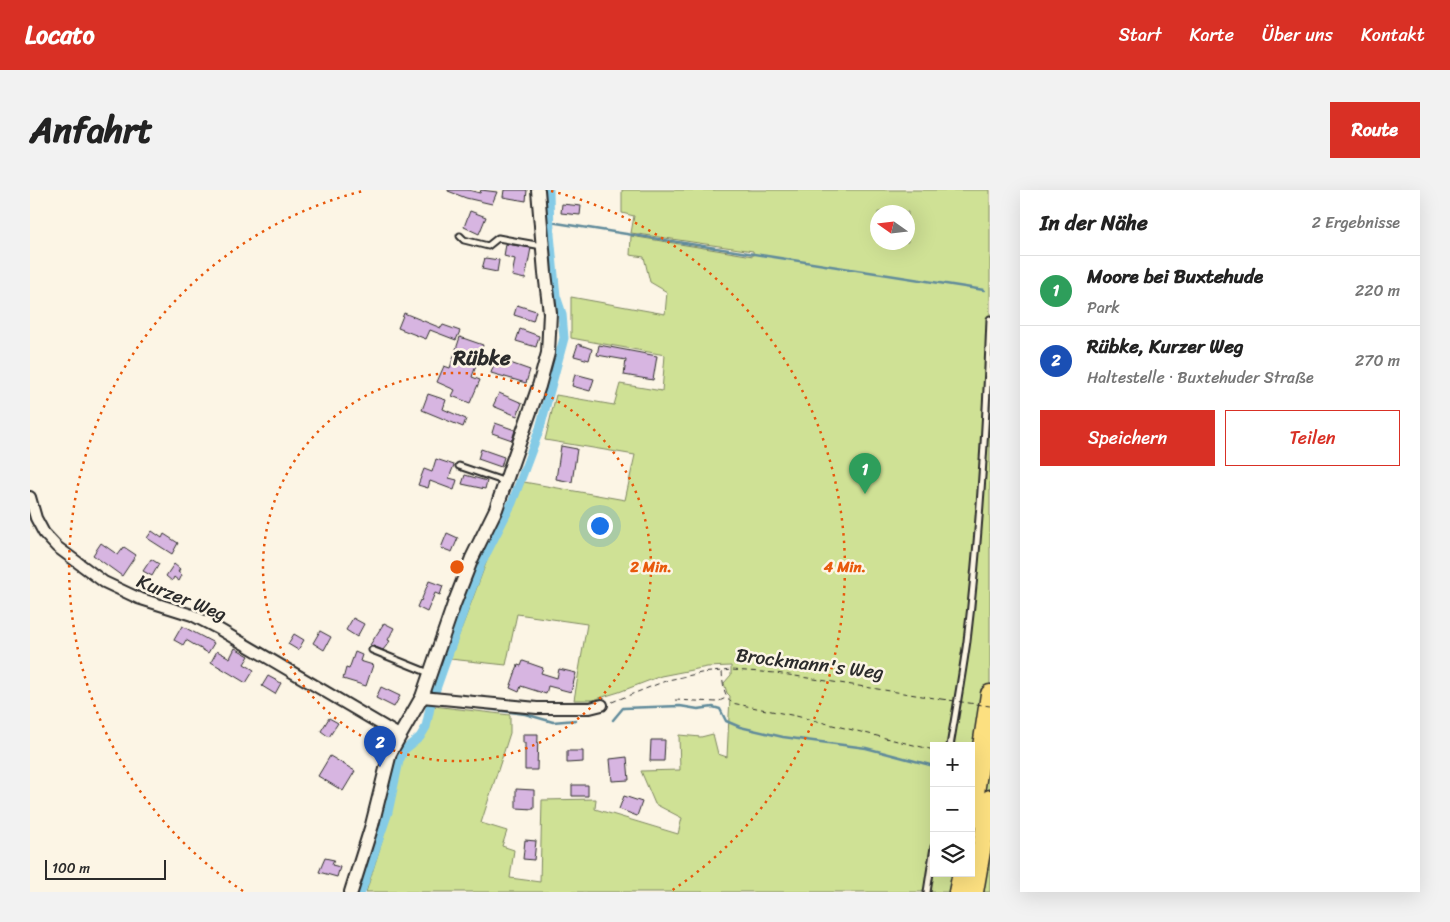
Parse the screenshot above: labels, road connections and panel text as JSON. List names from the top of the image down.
{
  "streets": {
    "street": ["Kurzer Weg"],
    "path": ["Brockmann's Weg"]
  },
  "districts": ["Rübke"],
  "scale_bar": "100 m",
  "north": "left",
  "page": {
    "header": "Locato",
    "nav": [
      "Start",
      "Karte",
      "Über uns",
      "Kontakt"
    ],
    "title": "Anfahrt",
    "buttons": [
      "Route",
      ["Speichern", "Teilen"]
    ],
    "heading": ["In der Nähe", "2 Ergebnisse"],
    "list": [
      {
        "mark": "1",
        "name": "Moore bei Buxtehude",
        "note": "Park",
        "value": "220 m"
      },
      {
        "mark": "2",
        "name": "Rübke, Kurzer Weg",
        "note": "Haltestelle · Buxtehuder Straße",
        "value": "270 m"
      }
    ],
    "pins": ["1", "2"],
    "map_buttons": ["+", "−"],
    "scale": "100 m"
  },
  "rings": ["2 Min.", "4 Min."]
}
